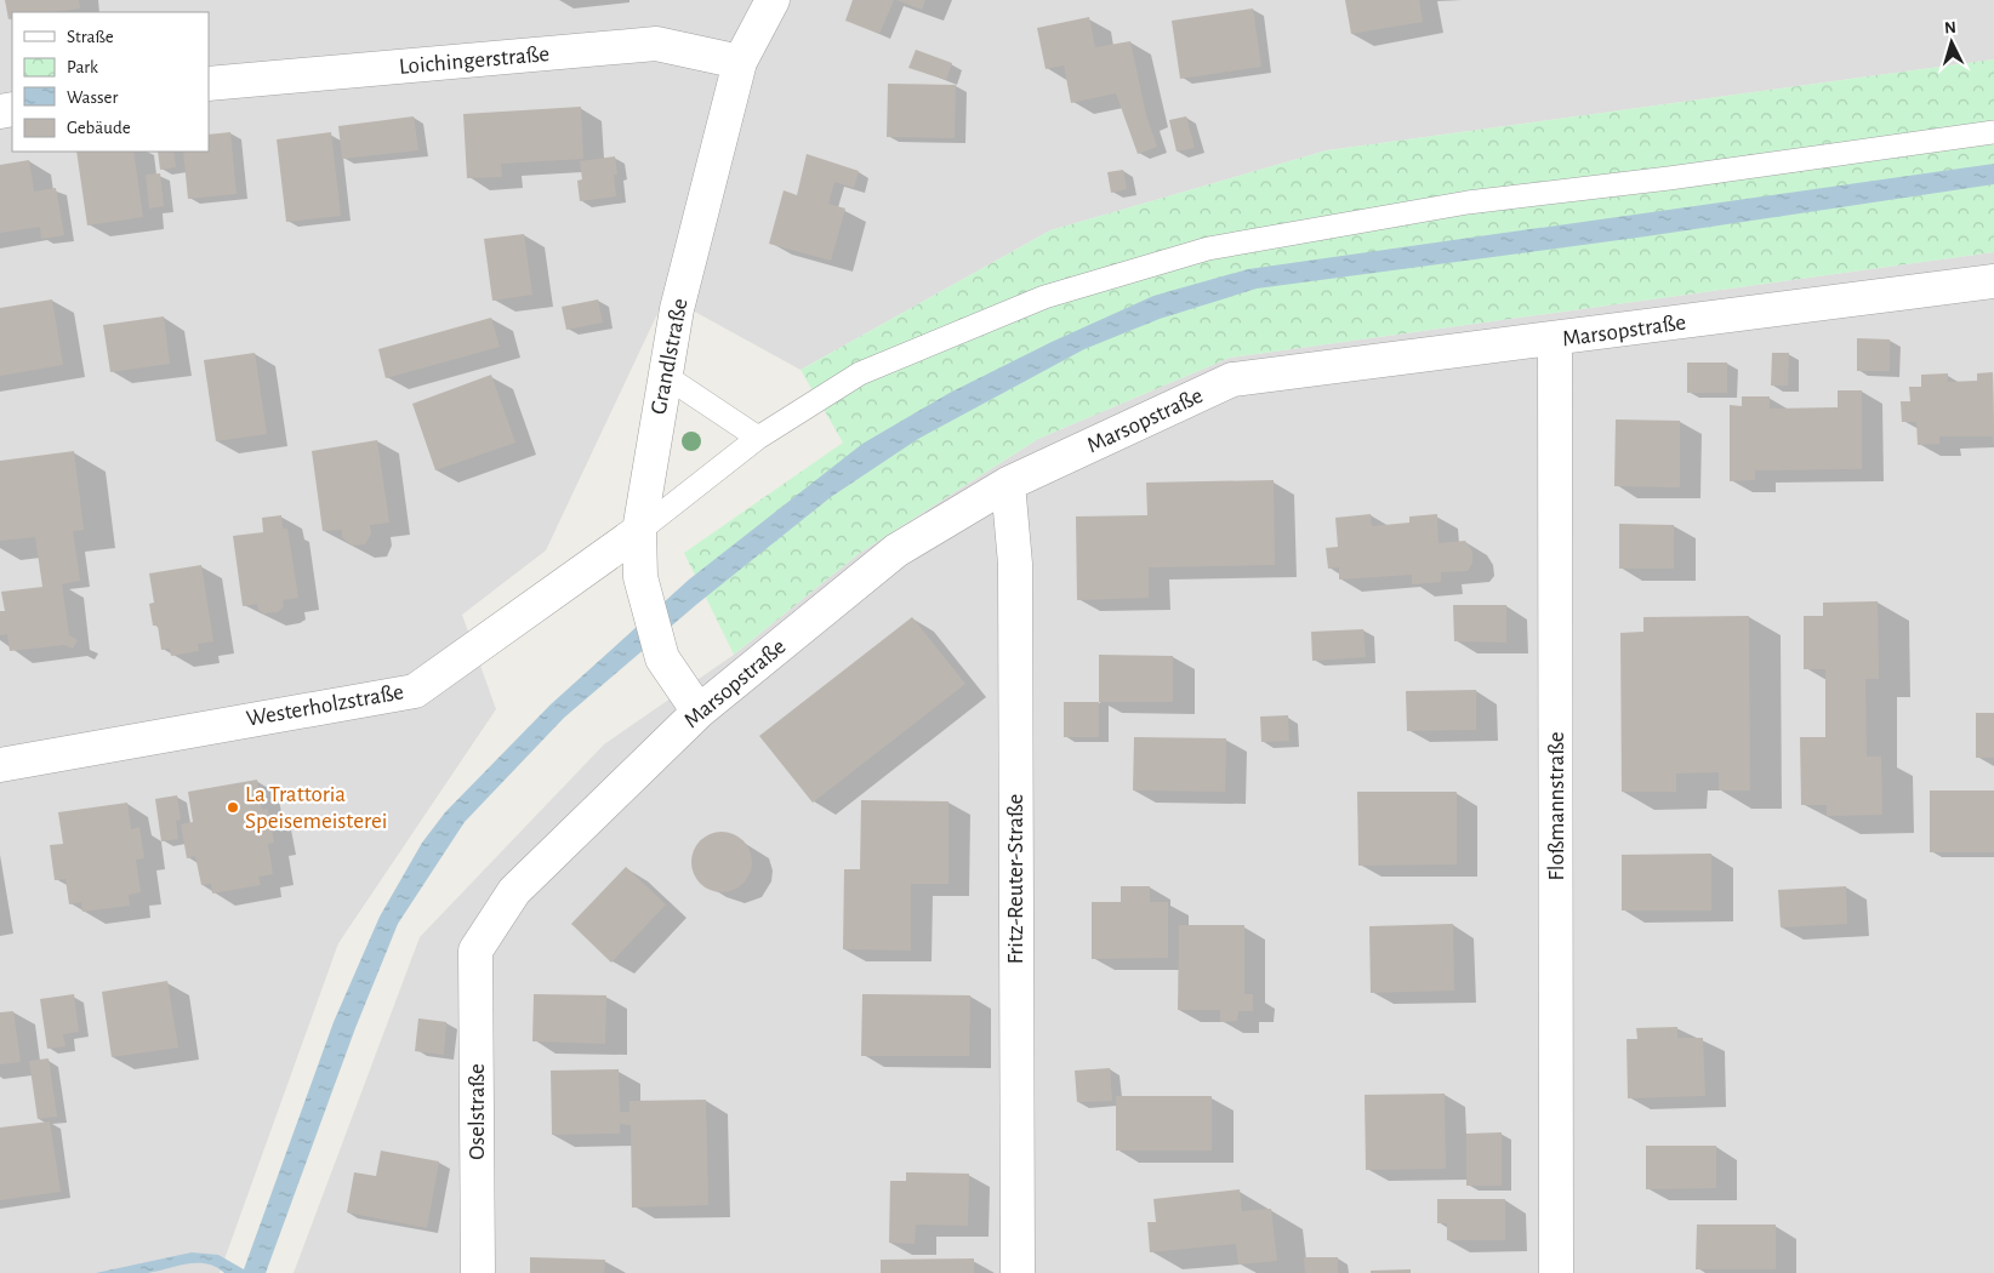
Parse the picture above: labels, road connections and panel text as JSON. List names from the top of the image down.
{
  "streets": {
    "street": [
      "Loichingerstraße",
      "Marsopstraße",
      "Grandlstraße",
      "Westerholzstraße",
      "Floßmannstraße",
      "Fritz-Reuter-Straße",
      "Oselstraße"
    ]
  },
  "crossings": [
    ["Loichingerstraße", "Grandlstraße"],
    ["Marsopstraße", "Grandlstraße"],
    ["Marsopstraße", "Floßmannstraße"],
    ["Marsopstraße", "Fritz-Reuter-Straße"],
    ["Marsopstraße", "Oselstraße"],
    ["Grandlstraße", "Westerholzstraße"]
  ],
  "places": ["La Trattoria Speisemeisterei"],
  "legend": [
    "Straße",
    "Park",
    "Wasser",
    "Gebäude"
  ],
  "north": "top"
}
